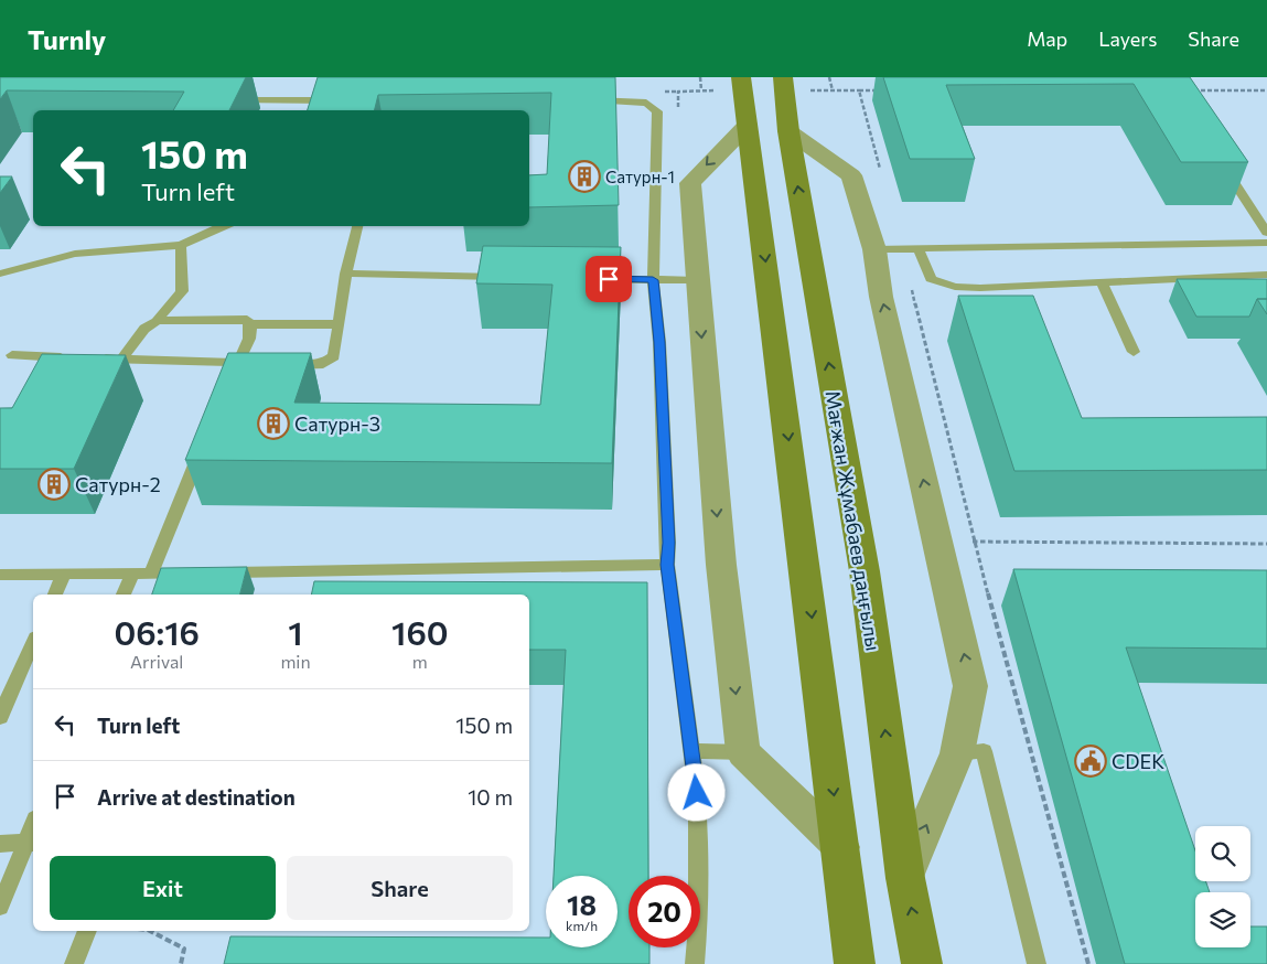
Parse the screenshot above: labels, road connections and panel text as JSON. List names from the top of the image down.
{
  "streets": {
    "main road": ["Мағжан Жұмабаев даңғылы"]
  },
  "places": {
    "building": ["Сатурн-1", "Сатурн-3", "Сатурн-2"],
    "public building": ["CDEK"]
  },
  "page": {
    "header": "Turnly",
    "nav": ["Map", "Layers", "Share"],
    "turn": ["150 m", "Turn left"],
    "eta": [
      "06:16",
      "Arrival",
      "1",
      "min",
      "160",
      "m"
    ],
    "list": [
      {
        "name": "Turn left",
        "value": "150 m"
      },
      {
        "name": "Arrive at destination",
        "value": "10 m"
      }
    ],
    "buttons": ["Exit", "Share"],
    "speed": "18 km/h",
    "limit": "20"
  }
}
